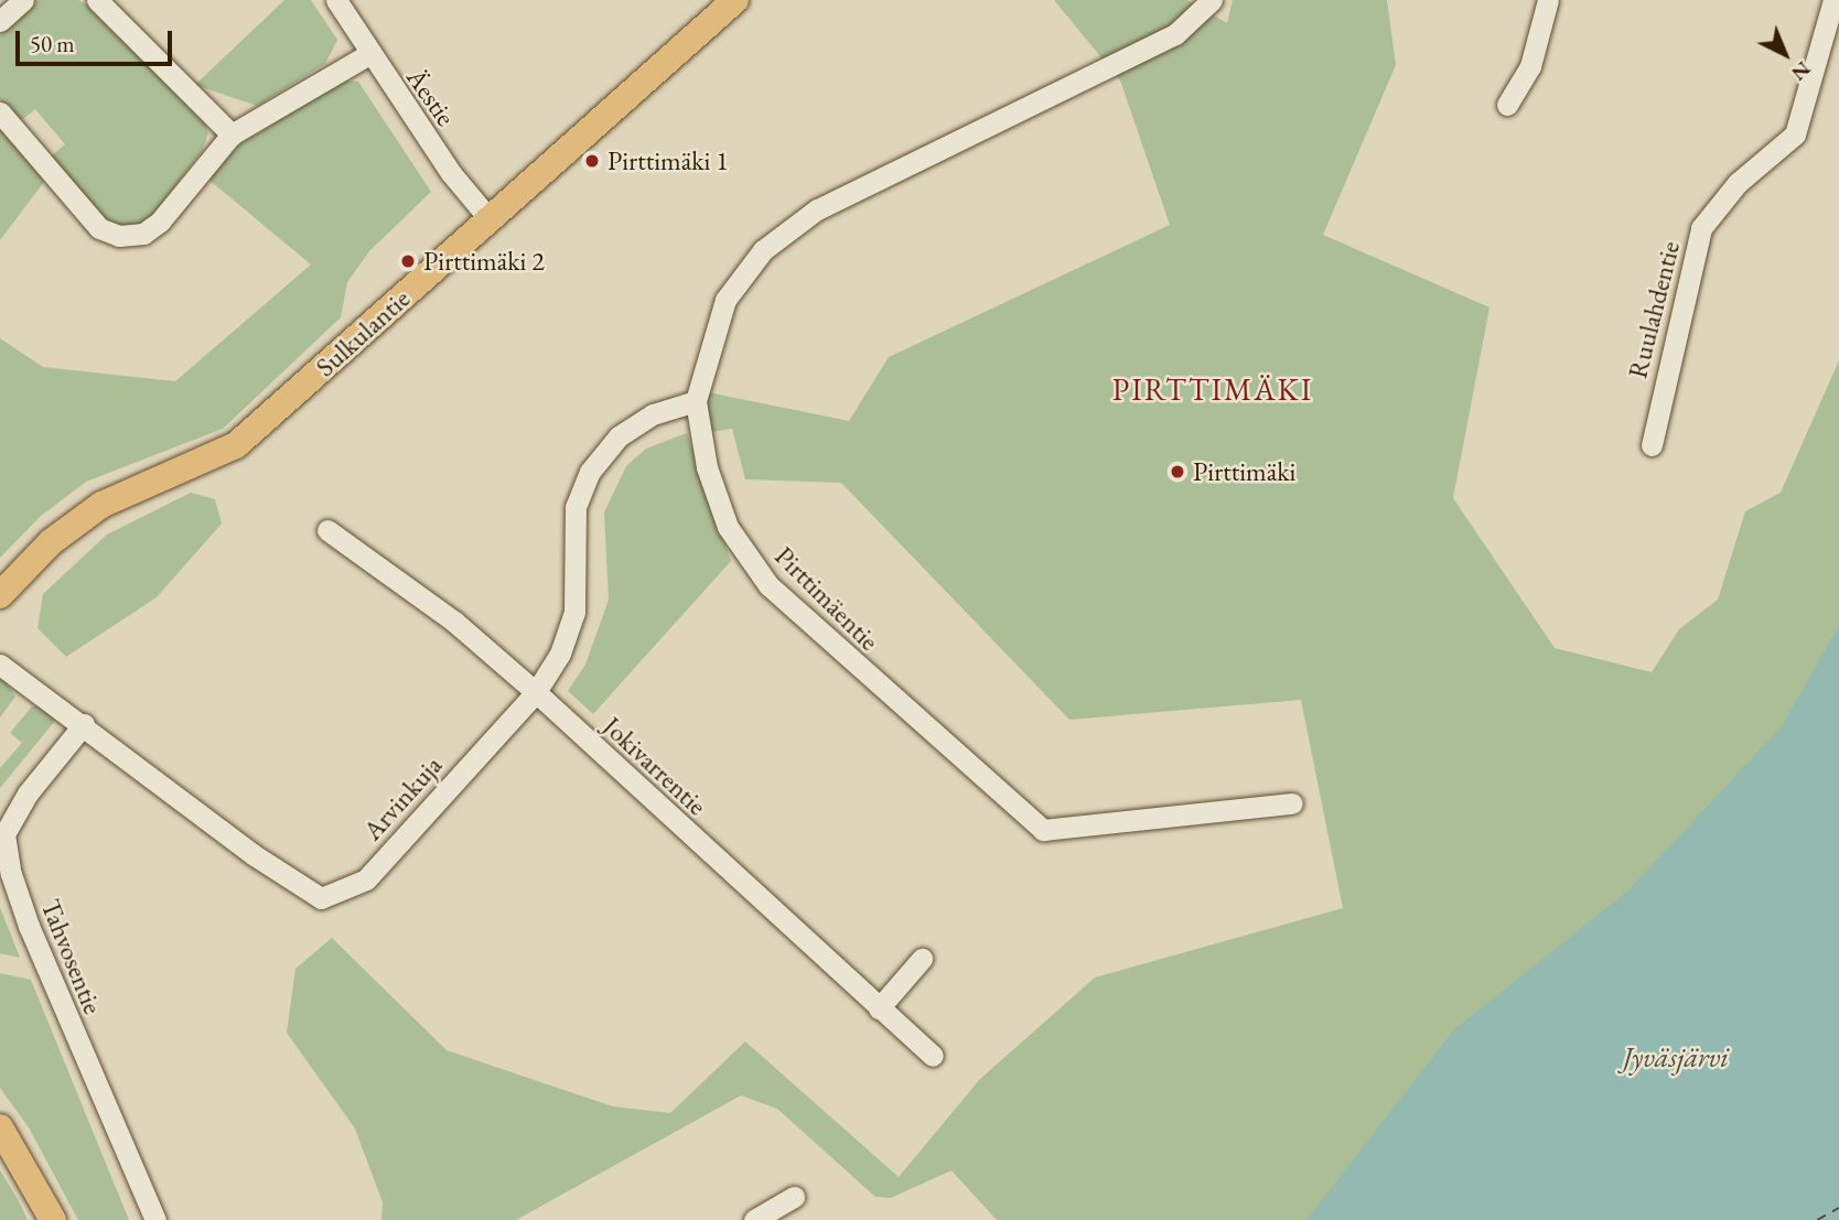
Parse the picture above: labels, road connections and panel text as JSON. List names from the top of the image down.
{
  "streets": {
    "main road": ["Sulkulantie"],
    "street": [
      "Äestie",
      "Ruulahdentie",
      "Pirttimäentie",
      "Jokivarrentie",
      "Arvinkuja",
      "Tahvosentie"
    ]
  },
  "crossings": [
    ["Äestie", "Sulkulantie"],
    ["Pirttimäentie", "Arvinkuja"],
    ["Jokivarrentie", "Arvinkuja"],
    ["Arvinkuja", "Tahvosentie"]
  ],
  "districts": ["PIRTTIMÄKI"],
  "water": ["Jyväsjärvi"],
  "places": ["Pirttimäki 1", "Pirttimäki 2", "Pirttimäki"],
  "scale_bar": "50 m",
  "north": "bottom right"
}
